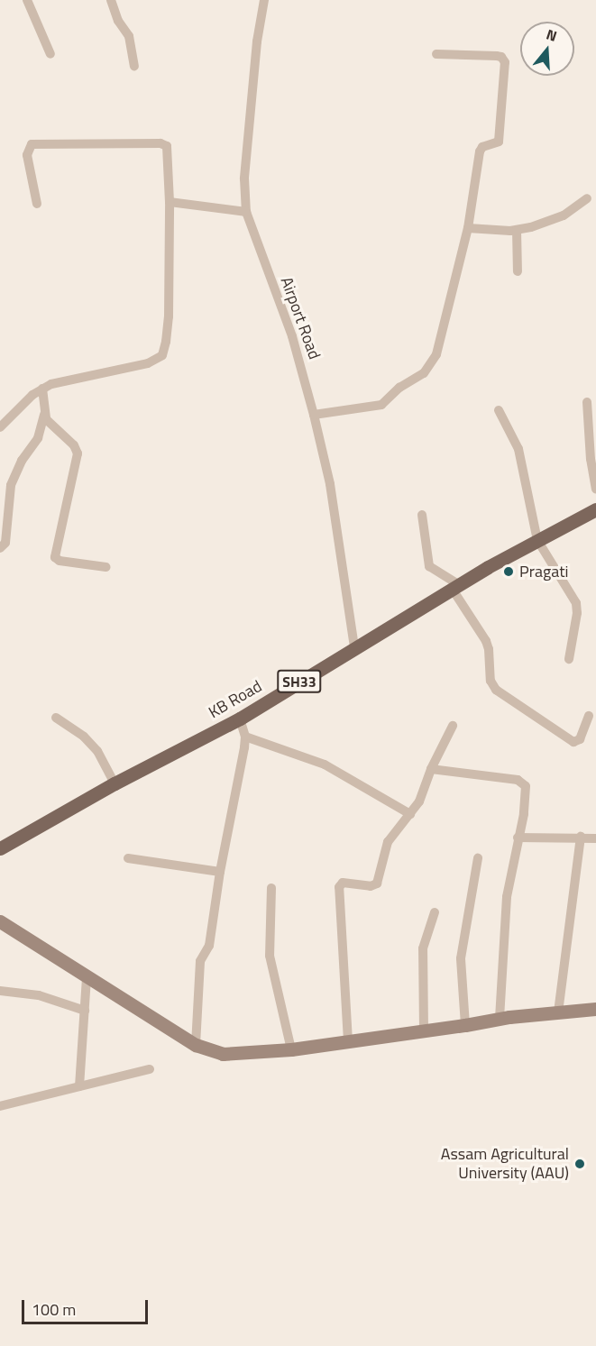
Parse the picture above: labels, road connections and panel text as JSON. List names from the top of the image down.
{
  "streets": {
    "main road": ["SH33", "KB Road"],
    "street": ["Airport Road"]
  },
  "crossings": [
    ["Airport Road", "KB Road"]
  ],
  "places": ["Pragati", "Assam Agricultural University (AAU)"],
  "scale_bar": "100 m",
  "north": "top"
}
